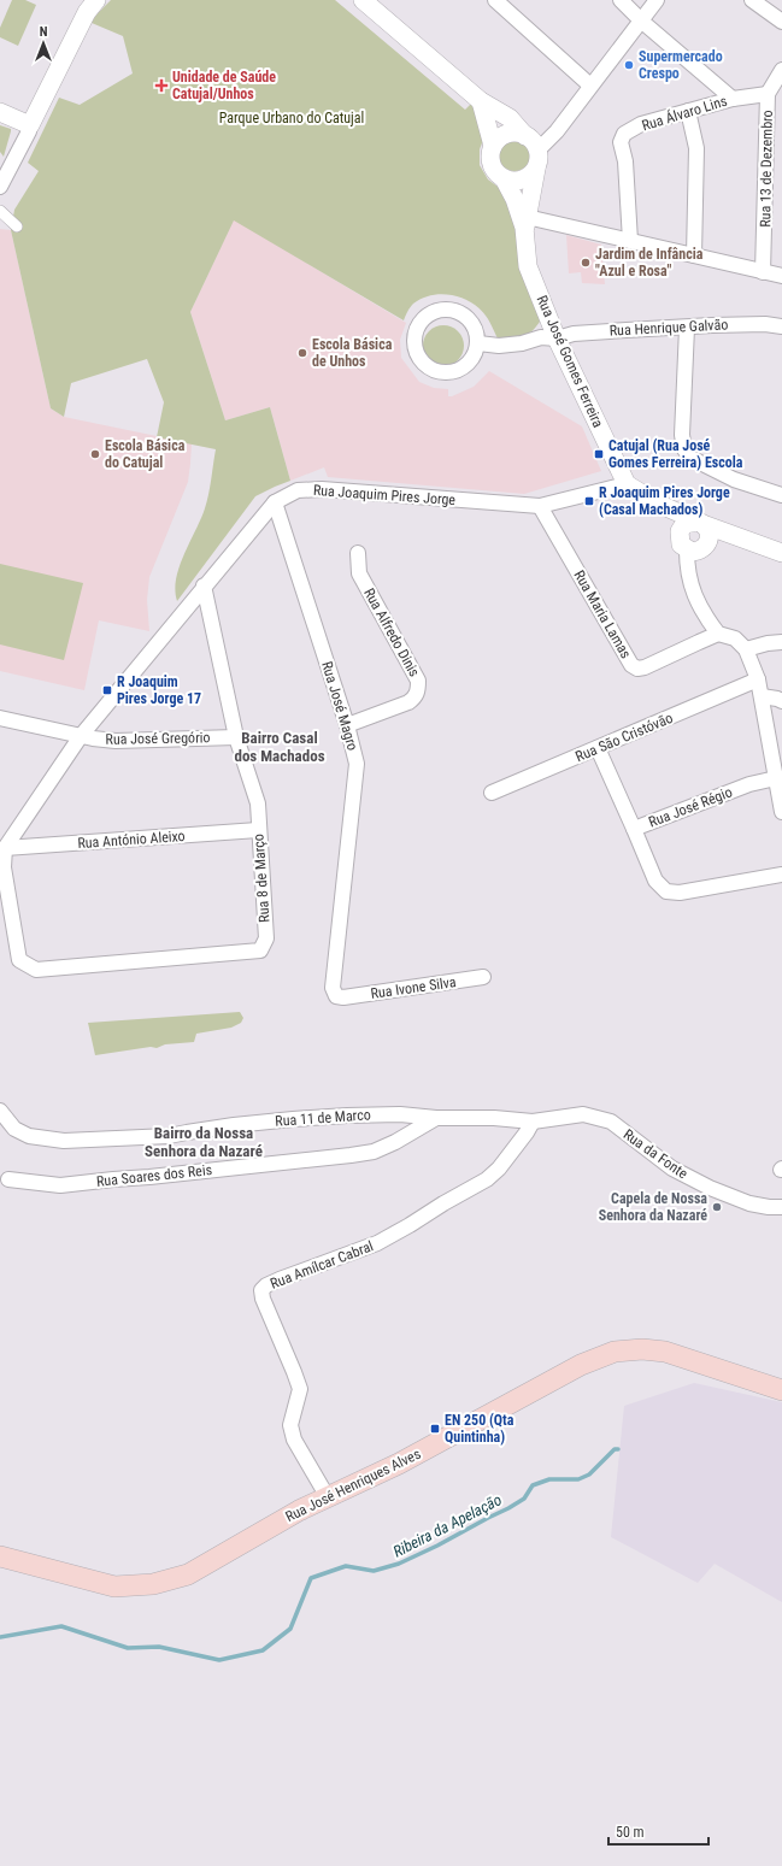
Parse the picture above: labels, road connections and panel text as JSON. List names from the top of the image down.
{
  "streets": {
    "main road": ["Rua José Henriques Alves"],
    "street": [
      "Rua Álvaro Lins",
      "Rua 13 de Dezembro",
      "Rua Henrique Galvão",
      "Rua José Gomes Ferreira",
      "Rua Joaquim Pires Jorge",
      "Rua Maria Lamas",
      "Rua Alfredo Dinis",
      "Rua José Magro",
      "Rua São Cristóvão",
      "Rua José Gregório",
      "Rua José Régio",
      "Rua António Aleixo",
      "Rua 8 de Março",
      "Rua Ivone Silva",
      "Rua 11 de Marco",
      "Rua da Fonte",
      "Rua Soares dos Reis",
      "Rua Amílcar Cabral"
    ]
  },
  "crossings": [
    ["Rua Álvaro Lins", "Rua 13 de Dezembro"],
    ["Rua Henrique Galvão", "Rua José Gomes Ferreira"],
    ["Rua José Gomes Ferreira", "Rua Joaquim Pires Jorge"],
    ["Rua Joaquim Pires Jorge", "Rua Maria Lamas"],
    ["Rua Joaquim Pires Jorge", "Rua José Magro"],
    ["Rua Joaquim Pires Jorge", "Rua José Gregório"],
    ["Rua Joaquim Pires Jorge", "Rua António Aleixo"],
    ["Rua Joaquim Pires Jorge", "Rua 8 de Março"],
    ["Rua Alfredo Dinis", "Rua José Magro"],
    ["Rua José Magro", "Rua Ivone Silva"],
    ["Rua São Cristóvão", "Rua José Régio"],
    ["Rua José Gregório", "Rua 8 de Março"],
    ["Rua António Aleixo", "Rua 8 de Março"],
    ["Rua 11 de Marco", "Rua da Fonte"],
    ["Rua 11 de Marco", "Rua Soares dos Reis"],
    ["Rua 11 de Marco", "Rua Amílcar Cabral"],
    ["Rua Amílcar Cabral", "Rua José Henriques Alves"]
  ],
  "districts": ["Bairro Casal dos Machados", "Bairro da Nossa Senhora da Nazaré"],
  "water": ["Ribeira da Apelação"],
  "parks": ["Parque Urbano do Catujal"],
  "places": {
    "other": [
      "Supermercado Crespo",
      "Jardim de Infância \"Azul e Rosa\"",
      "Escola Básica de Unhos",
      "Escola Básica do Catujal",
      "Capela de Nossa Senhora da Nazaré"
    ],
    "health": ["Unidade de Saúde Catujal/Unhos"],
    "transit": [
      "Catujal (Rua José Gomes Ferreira) Escola",
      "R Joaquim Pires Jorge (Casal Machados)",
      "R Joaquim Pires Jorge 17",
      "EN 250 (Qta Quintinha)"
    ]
  },
  "scale_bar": "50 m",
  "north": "top"
}
